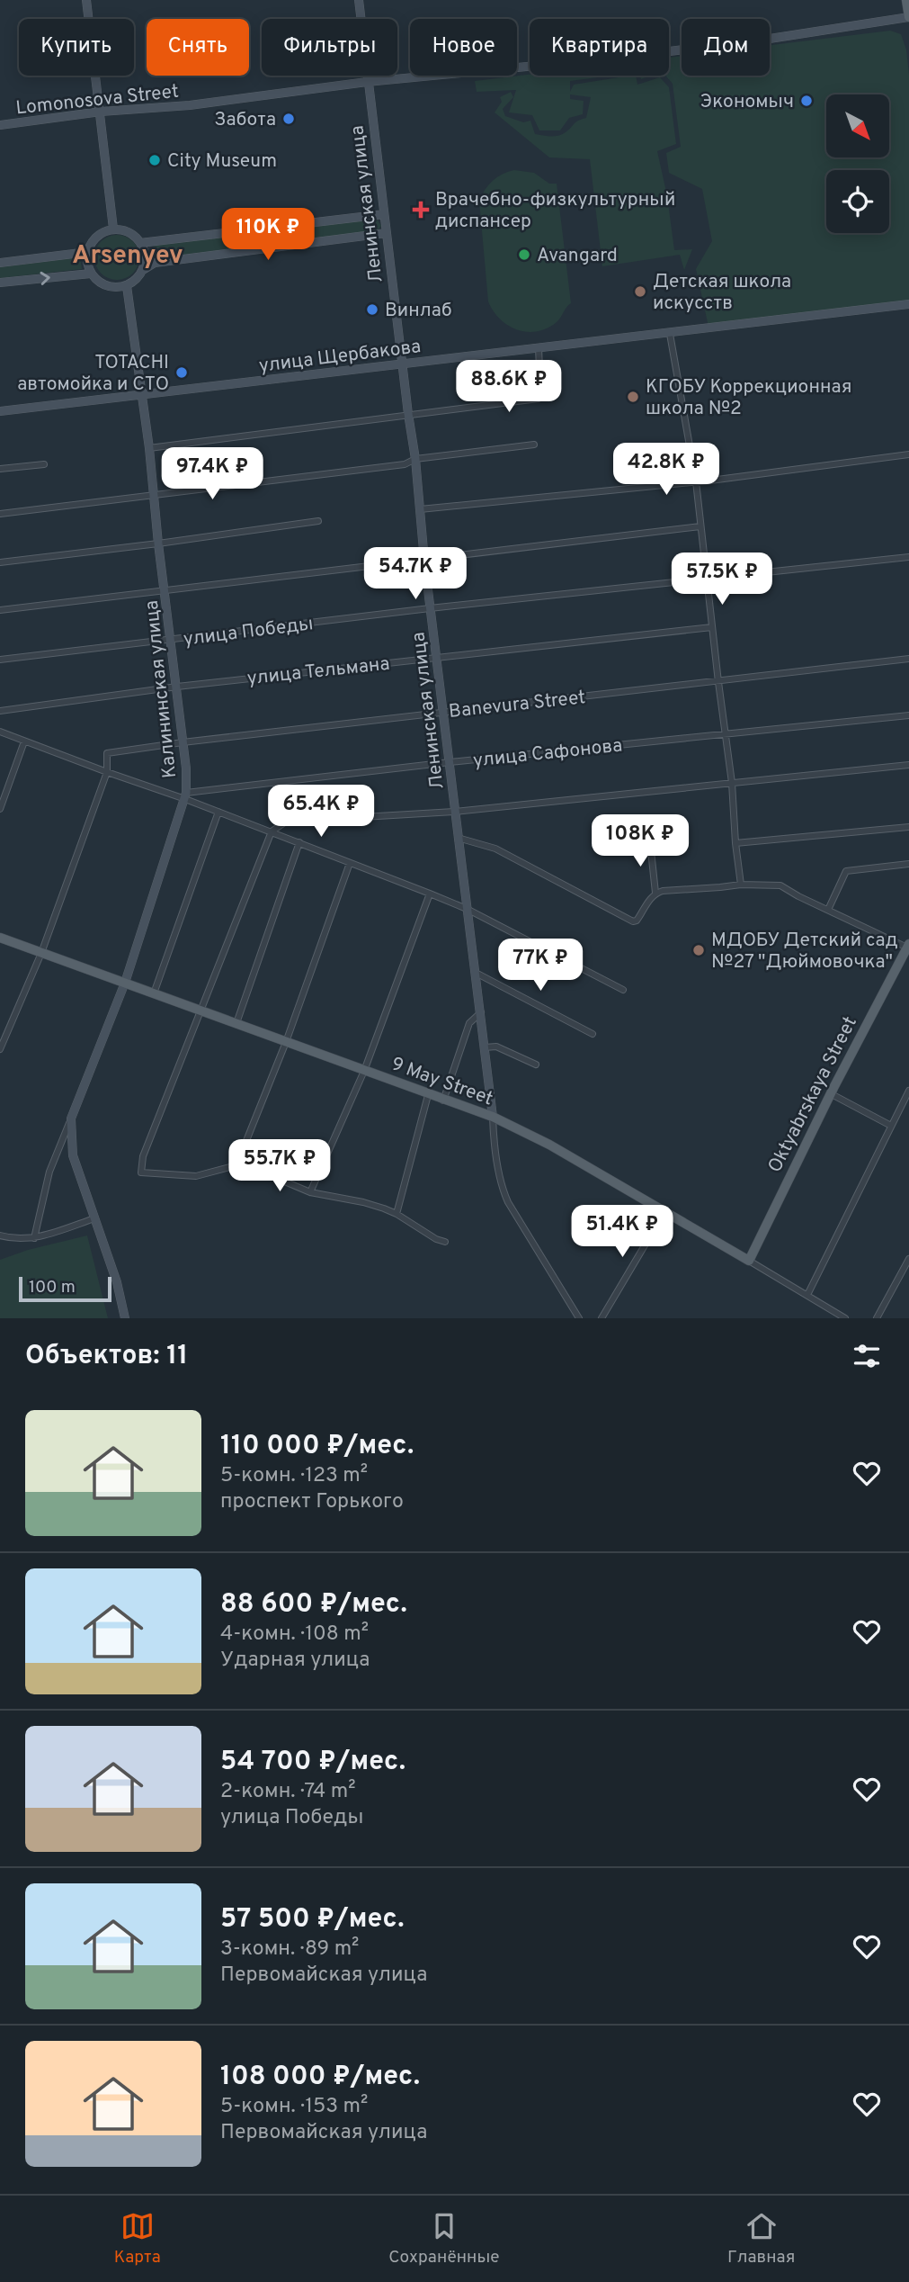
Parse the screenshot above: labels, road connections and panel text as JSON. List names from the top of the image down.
{
  "streets": {
    "main road": [
      "Lomonosova Street",
      "Ленинская улица",
      "улица Щербакова",
      "Калининская улица",
      "9 May Street",
      "Oktyabrskaya Street"
    ],
    "street": [
      "улица Победы",
      "улица Тельмана",
      "Banevura Street",
      "улица Сафонова"
    ]
  },
  "crossings": [
    ["Lomonosova Street", "Ленинская улица"],
    ["Ленинская улица", "улица Щербакова"],
    ["Ленинская улица", "улица Победы"],
    ["Ленинская улица", "улица Тельмана"],
    ["Ленинская улица", "Banevura Street"],
    ["Ленинская улица", "улица Сафонова"],
    ["Ленинская улица", "9 May Street"],
    ["улица Щербакова", "Калининская улица"],
    ["улица Победы", "Калининская улица"],
    ["улица Тельмана", "Калининская улица"],
    ["Калининская улица", "Banevura Street"],
    ["Калининская улица", "улица Сафонова"],
    ["Калининская улица", "9 May Street"],
    ["9 May Street", "Oktyabrskaya Street"]
  ],
  "districts": ["Arsenyev"],
  "places": {
    "other": [
      "Экономыч",
      "Забота",
      "City Museum",
      "Avangard",
      "Детская школа искусств",
      "Винлаб",
      "TOTACHI автомойка и СТО",
      "КГОБУ Коррекционная школа №2",
      "МДОБУ Детский сад №27 \"Дюймовочка\""
    ],
    "health": ["Врачебно-физкультурный диспансер"]
  },
  "scale_bar": "100 m",
  "north": "bottom right",
  "page": {
    "chip": [
      "Купить",
      "Снять",
      "Фильтры",
      "Новое",
      "Квартира",
      "Дом"
    ],
    "price": [
      "110K ₽",
      "88.6K ₽",
      "42.8K ₽",
      "97.4K ₽",
      "54.7K ₽",
      "57.5K ₽",
      "65.4K ₽",
      "108K ₽",
      "77K ₽",
      "55.7K ₽",
      "51.4K ₽"
    ],
    "scale": "100 m",
    "heading": "Объектов: 11",
    "list": [
      {
        "name": "110 000 ₽/мес.",
        "note": "5-комн. · 123 m² · проспект Горького"
      },
      {
        "name": "88 600 ₽/мес.",
        "note": "4-комн. · 108 m² · Ударная улица"
      },
      {
        "name": "54 700 ₽/мес.",
        "note": "2-комн. · 74 m² · улица Победы"
      },
      {
        "name": "57 500 ₽/мес.",
        "note": "3-комн. · 89 m² · Первомайская улица"
      },
      {
        "name": "108 000 ₽/мес.",
        "note": "5-комн. · 153 m² · Первомайская улица"
      }
    ],
    "tabs": ["Карта", "Сохранённые", "Главная"]
  }
}
